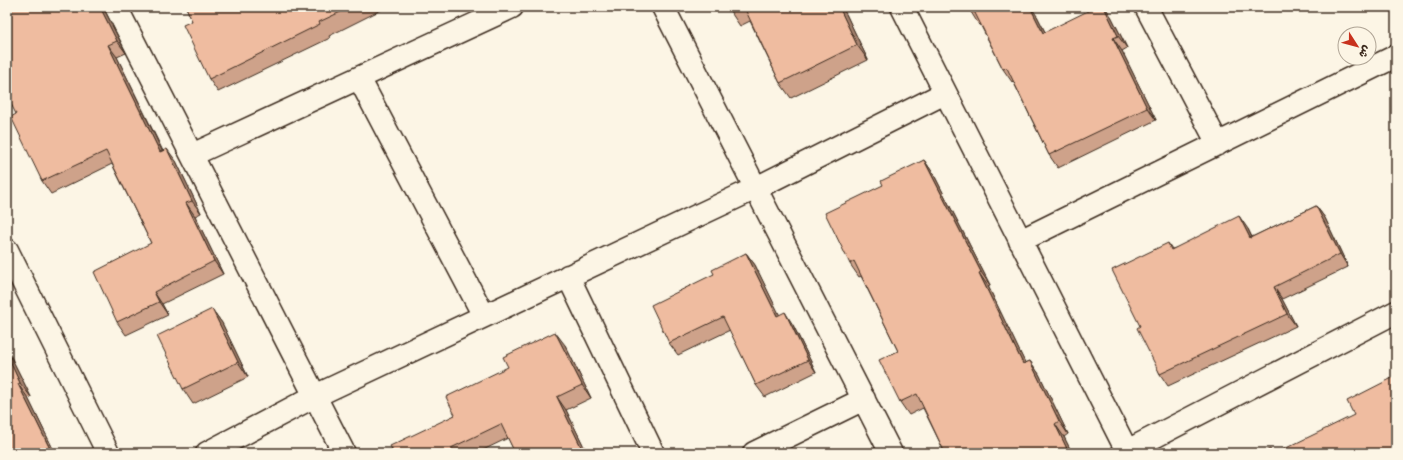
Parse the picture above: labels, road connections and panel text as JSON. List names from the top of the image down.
{
  "north": "bottom right"
}
